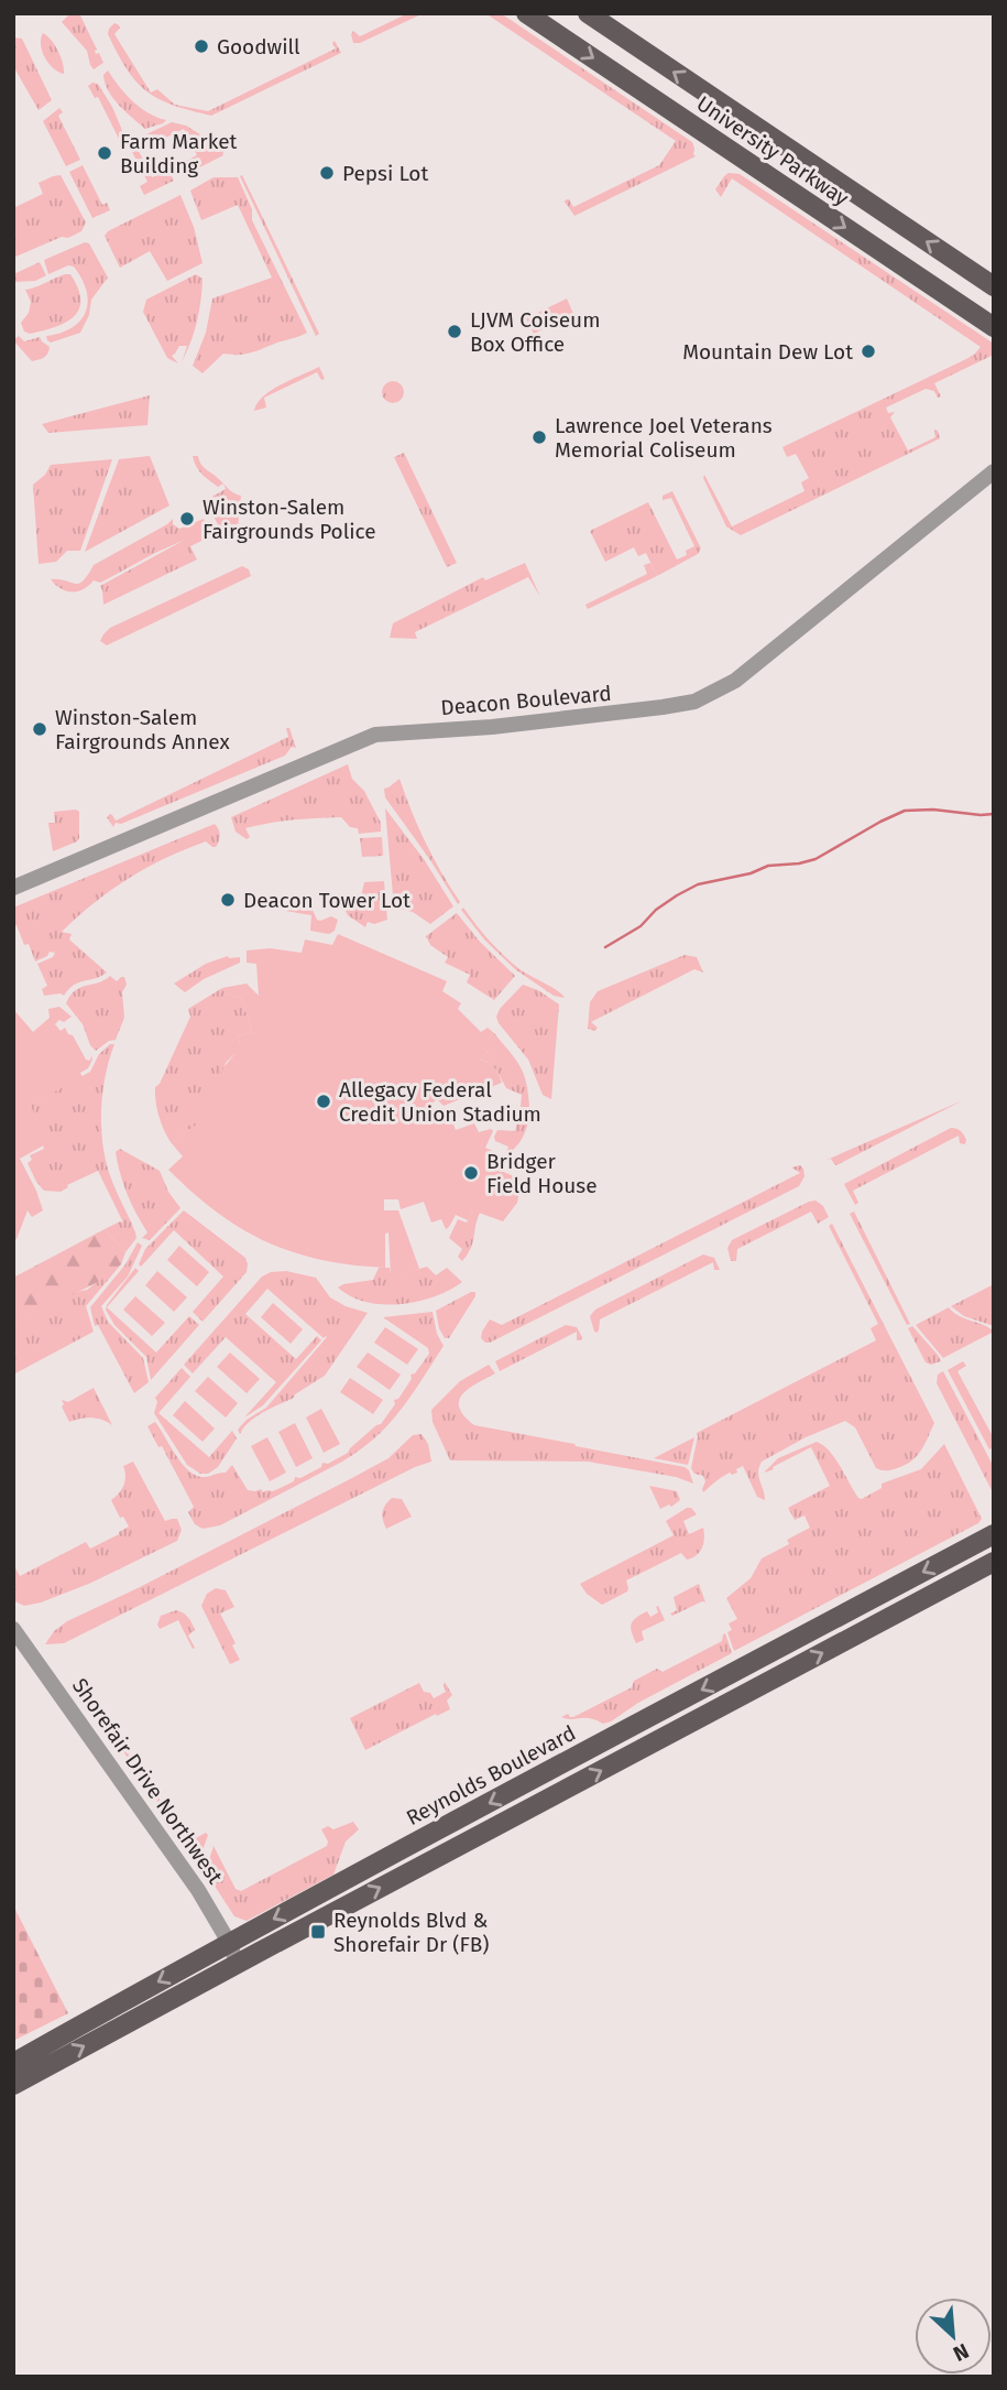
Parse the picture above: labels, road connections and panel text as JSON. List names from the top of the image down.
{
  "streets": {
    "main road": ["University Parkway", "Reynolds Boulevard"],
    "street": ["Deacon Boulevard", "Shorefair Drive Northwest"]
  },
  "crossings": [
    ["Reynolds Boulevard", "Shorefair Drive Northwest"]
  ],
  "places": {
    "other": [
      "Goodwill",
      "Farm Market Building",
      "Pepsi Lot",
      "LJVM Coiseum Box Office",
      "Mountain Dew Lot",
      "Lawrence Joel Veterans Memorial Coliseum",
      "Winston-Salem Fairgrounds Police",
      "Winston-Salem Fairgrounds Annex",
      "Deacon Tower Lot",
      "Allegacy Federal Credit Union Stadium",
      "Bridger Field House"
    ],
    "transit": ["Reynolds Blvd & Shorefair Dr (FB)"]
  },
  "north": "bottom right"
}
